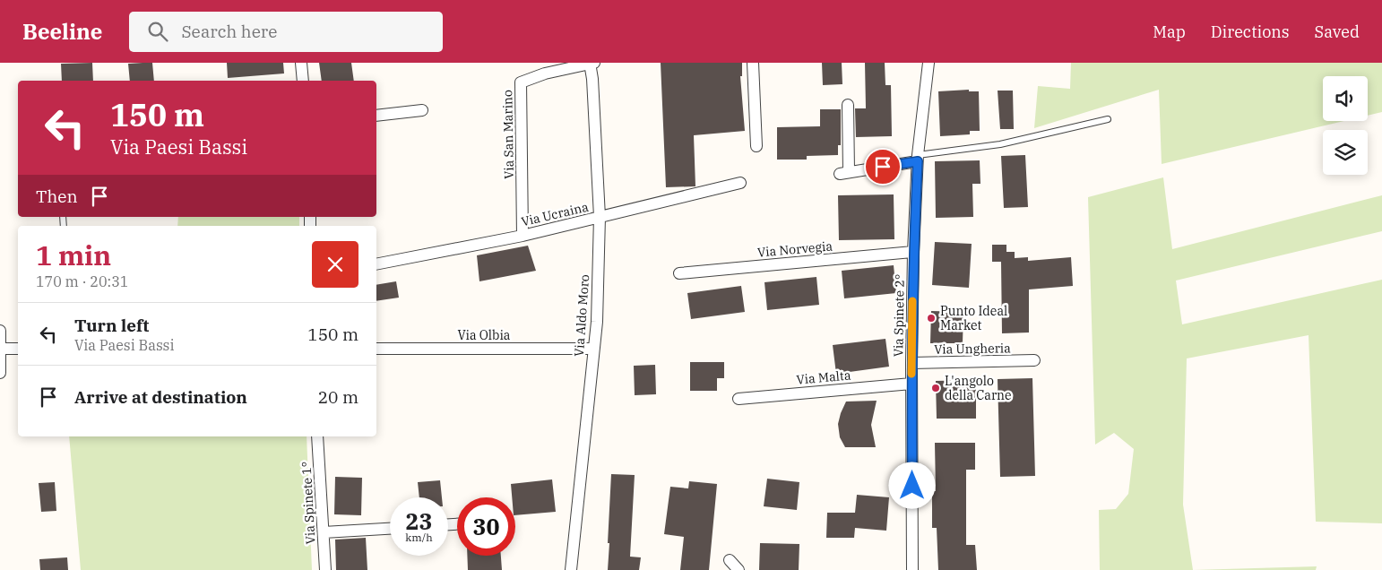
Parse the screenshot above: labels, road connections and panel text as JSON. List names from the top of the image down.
{
  "streets": {
    "street": [
      "Via San Marino",
      "Via Ucraina",
      "Via Norvegia",
      "Via Aldo Moro",
      "Via Spinete 2°",
      "Via Olbia",
      "Via Ungheria",
      "Via Malta",
      "Via Spinete 1°"
    ]
  },
  "crossings": [
    ["Via San Marino", "Via Ucraina"],
    ["Via San Marino", "Via Aldo Moro"],
    ["Via Ucraina", "Via Aldo Moro"],
    ["Via Norvegia", "Via Spinete 2°"],
    ["Via Aldo Moro", "Via Olbia"],
    ["Via Spinete 2°", "Via Ungheria"],
    ["Via Spinete 2°", "Via Malta"]
  ],
  "places": ["Punto Ideal Market", "L'angolo della Carne"],
  "page": {
    "header": "Beeline",
    "search": "Search here",
    "nav": ["Map", "Directions", "Saved"],
    "turn": ["150 m", "Via Paesi Bassi"],
    "then": "Then",
    "heading": ["1 min", "170 m · 20:31"],
    "list": [
      {
        "name": "Turn left",
        "note": "Via Paesi Bassi",
        "value": "150 m"
      },
      {
        "name": "Arrive at destination",
        "value": "20 m"
      }
    ],
    "speed": "23 km/h",
    "limit": "30"
  }
}
